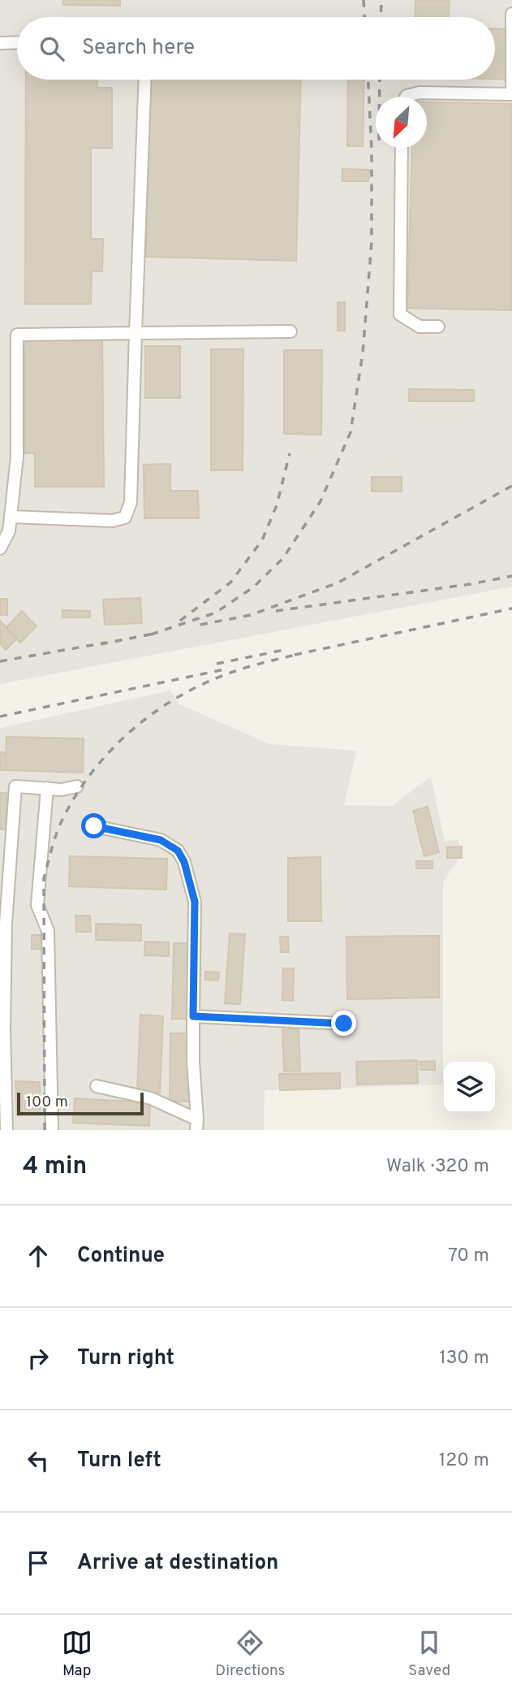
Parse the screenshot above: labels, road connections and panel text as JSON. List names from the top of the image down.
{
  "scale_bar": "100 m",
  "north": "bottom left",
  "page": {
    "search": "Search here",
    "scale": "100 m",
    "heading": ["4 min", "Walk · 320 m"],
    "list": [
      ["Continue", "70 m"],
      ["Turn right", "130 m"],
      ["Turn left", "120 m"],
      "Arrive at destination"
    ],
    "nav": ["Map", "Directions", "Saved"]
  }
}
